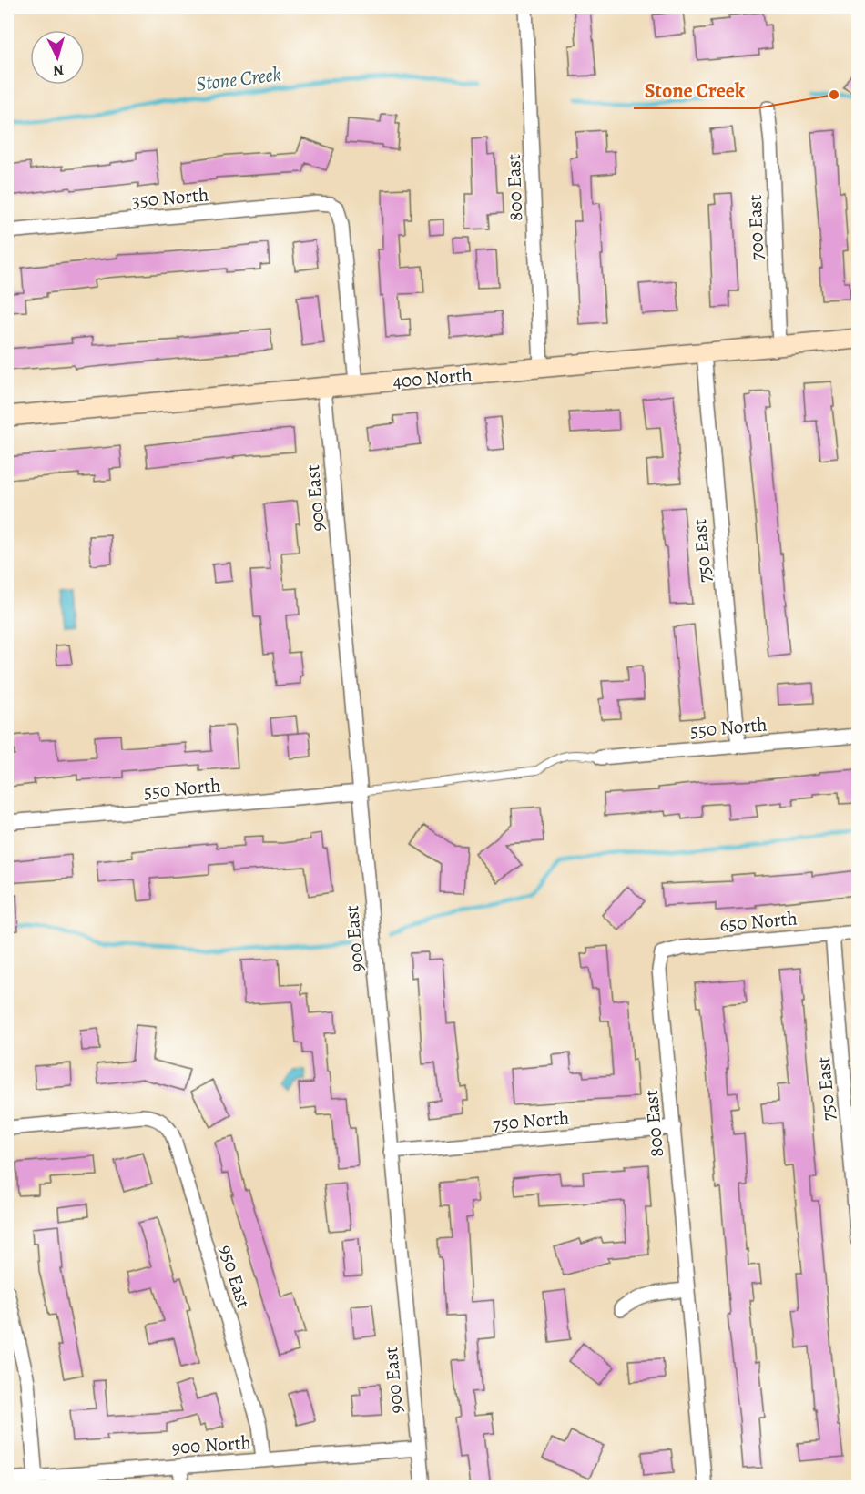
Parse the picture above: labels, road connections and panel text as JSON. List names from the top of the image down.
{
  "streets": {
    "main road": ["400 North"],
    "street": [
      "800 East",
      "350 North",
      "700 East",
      "900 East",
      "750 East",
      "550 North",
      "650 North",
      "750 North",
      "950 East",
      "900 North"
    ]
  },
  "crossings": [
    ["800 East", "400 North"],
    ["800 East", "650 North"],
    ["800 East", "750 North"],
    ["350 North", "400 North"],
    ["700 East", "400 North"],
    ["400 North", "900 East"],
    ["400 North", "750 East"],
    ["900 East", "550 North"],
    ["900 East", "750 North"],
    ["900 East", "900 North"],
    ["750 East", "550 North"],
    ["750 East", "650 North"],
    ["950 East", "900 North"]
  ],
  "water": ["Stone Creek"],
  "places": ["Stone Creek"],
  "north": "bottom"
}
